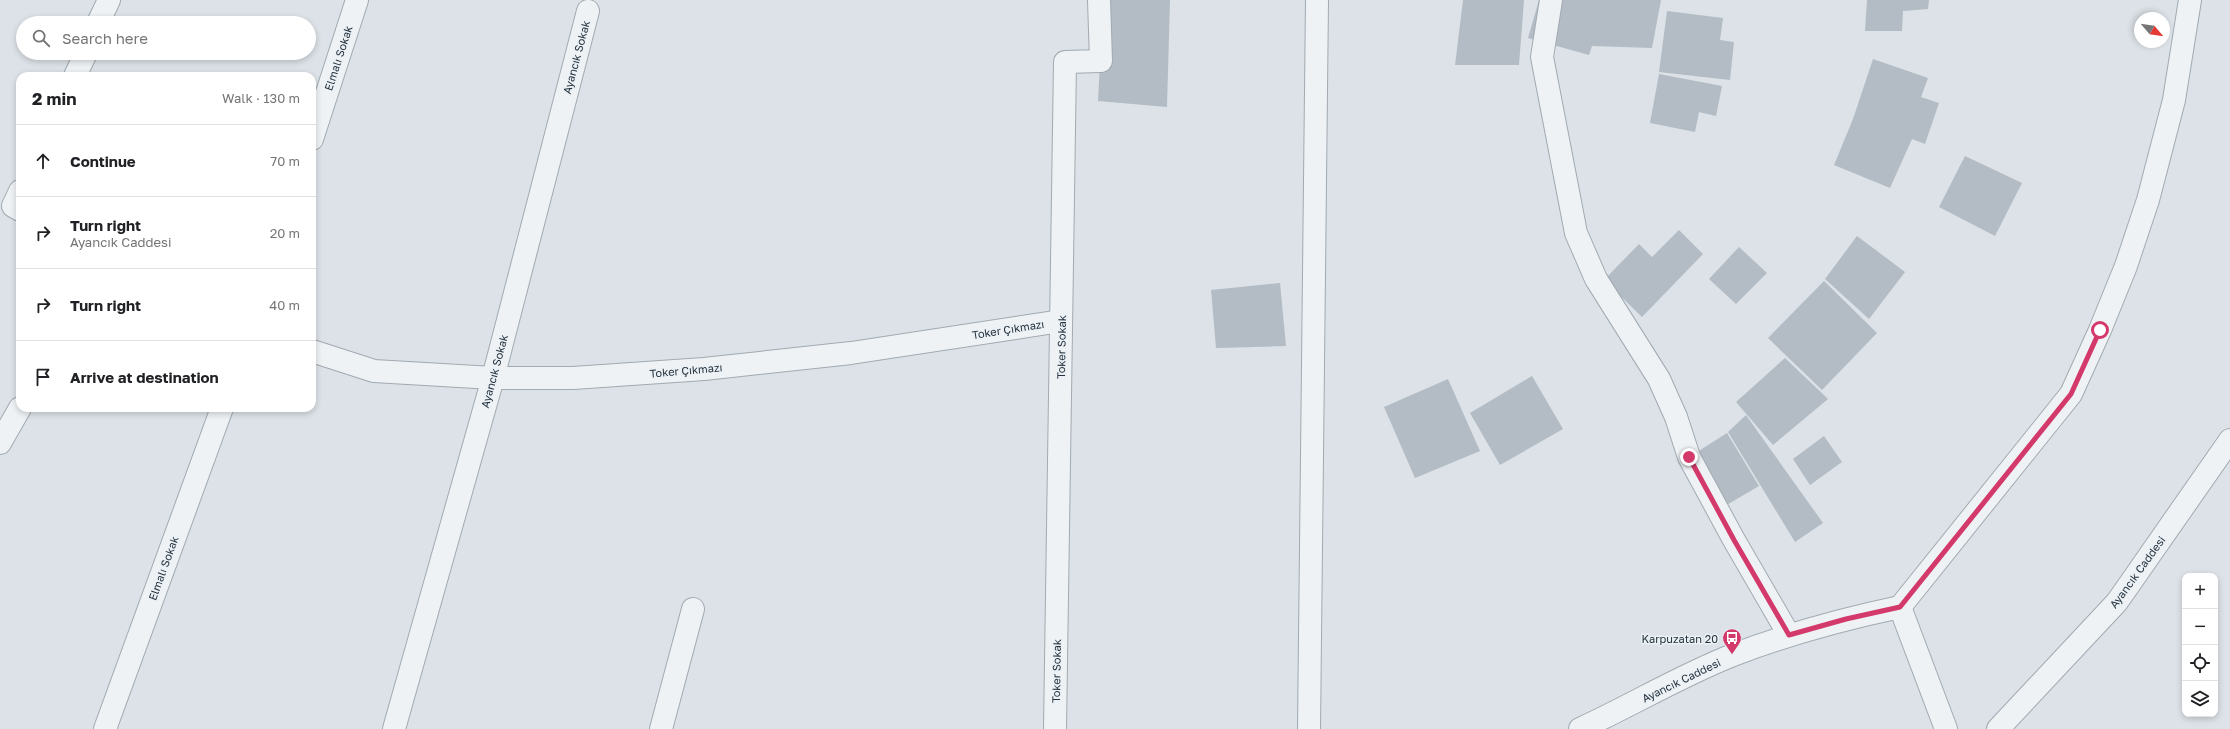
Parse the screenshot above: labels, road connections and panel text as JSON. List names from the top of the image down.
{
  "streets": {
    "street": [
      "Ayancık Sokak",
      "Elmalı Sokak",
      "Toker Çıkmazı",
      "Toker Sokak",
      "Ayancık Caddesi"
    ]
  },
  "crossings": [
    ["Ayancık Sokak", "Toker Çıkmazı"],
    ["Toker Çıkmazı", "Toker Sokak"]
  ],
  "places": {
    "bus stop": ["Karpuzatan 20"]
  },
  "north": "bottom right",
  "page": {
    "search": "Search here",
    "heading": ["2 min", "Walk · 130 m"],
    "list": [
      ["Continue", "70 m"],
      ["Turn right", "Ayancık Caddesi", "20 m"],
      ["Turn right", "40 m"],
      "Arrive at destination"
    ],
    "map_buttons": ["+", "−"]
  }
}
